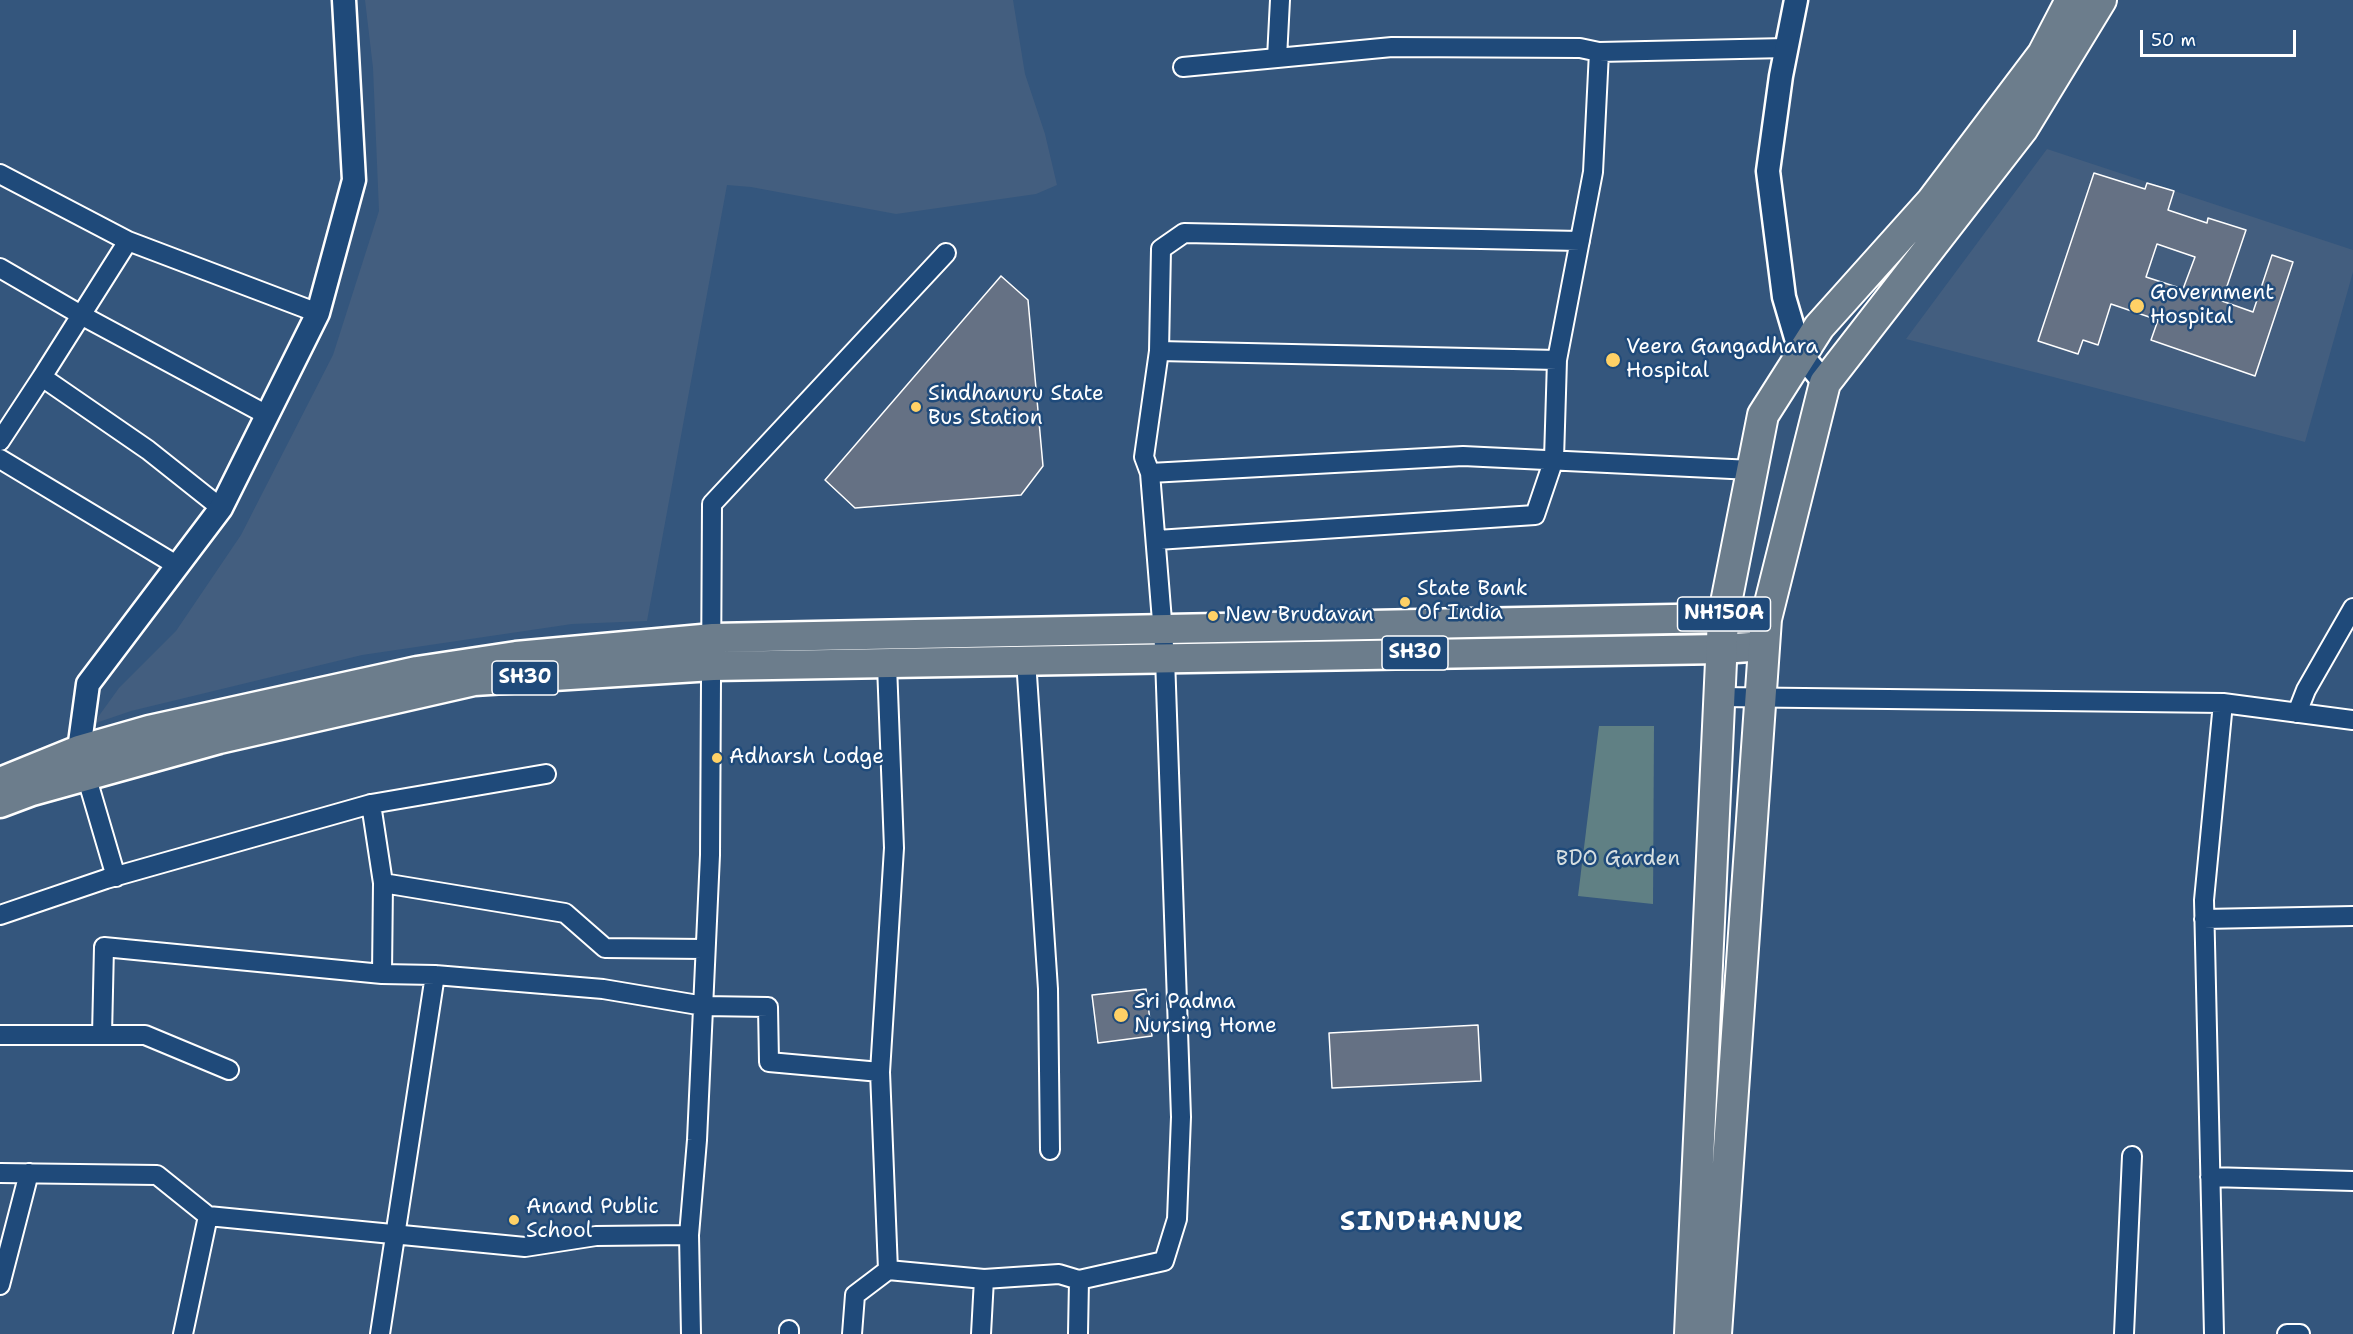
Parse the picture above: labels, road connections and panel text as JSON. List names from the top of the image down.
{
  "streets": {
    "highway": ["NH150A"],
    "main road": ["SH30"]
  },
  "crossings": [
    ["NH150A", "SH30"]
  ],
  "districts": ["SINDHANUR"],
  "parks": ["BDO Garden"],
  "places": [
    "Government Hospital",
    "Veera Gangadhara Hospital",
    "Sindhanuru State Bus Station",
    "State Bank Of India",
    "New Brudavan",
    "Adharsh Lodge",
    "Sri Padma Nursing Home",
    "Anand Public School"
  ],
  "scale_bar": "50 m"
}
